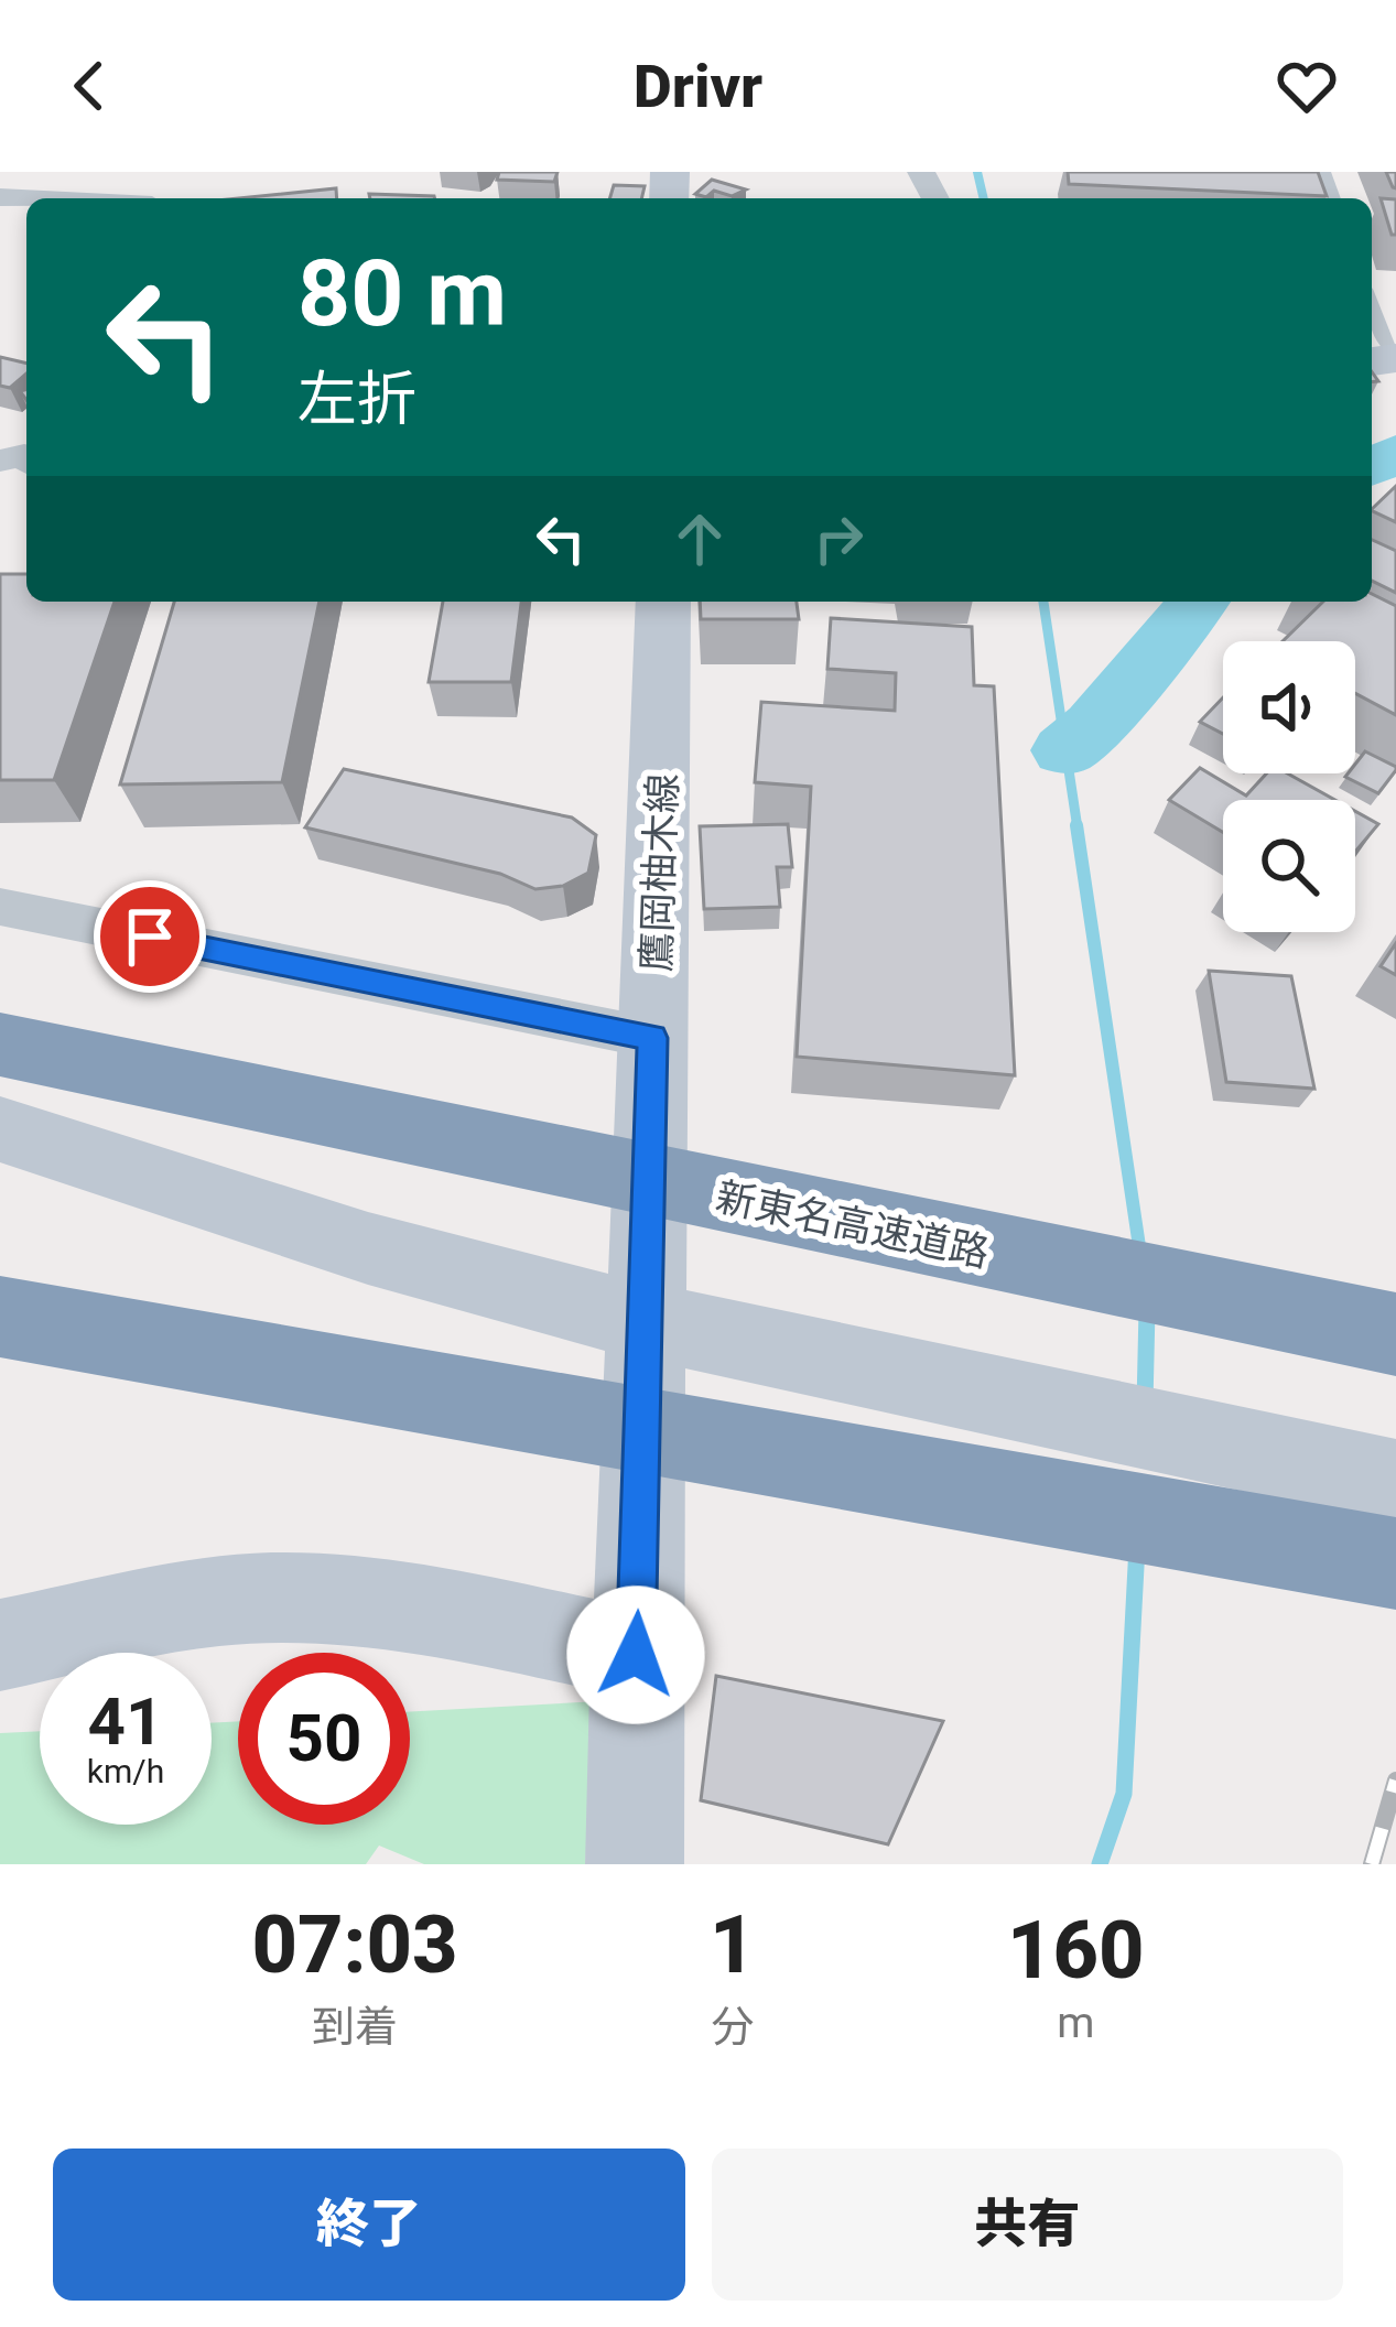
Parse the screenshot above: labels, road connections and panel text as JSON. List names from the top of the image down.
{
  "streets": {
    "highway": ["新東名高速道路"],
    "street": ["鷹岡柚木線"]
  },
  "page": {
    "header": "Drivr",
    "turn": ["80 m", "左折"],
    "speed": "41 km/h",
    "limit": "50",
    "eta": [
      "07:03",
      "到着",
      "1",
      "分",
      "160",
      "m"
    ],
    "buttons": ["終了", "共有"]
  }
}
